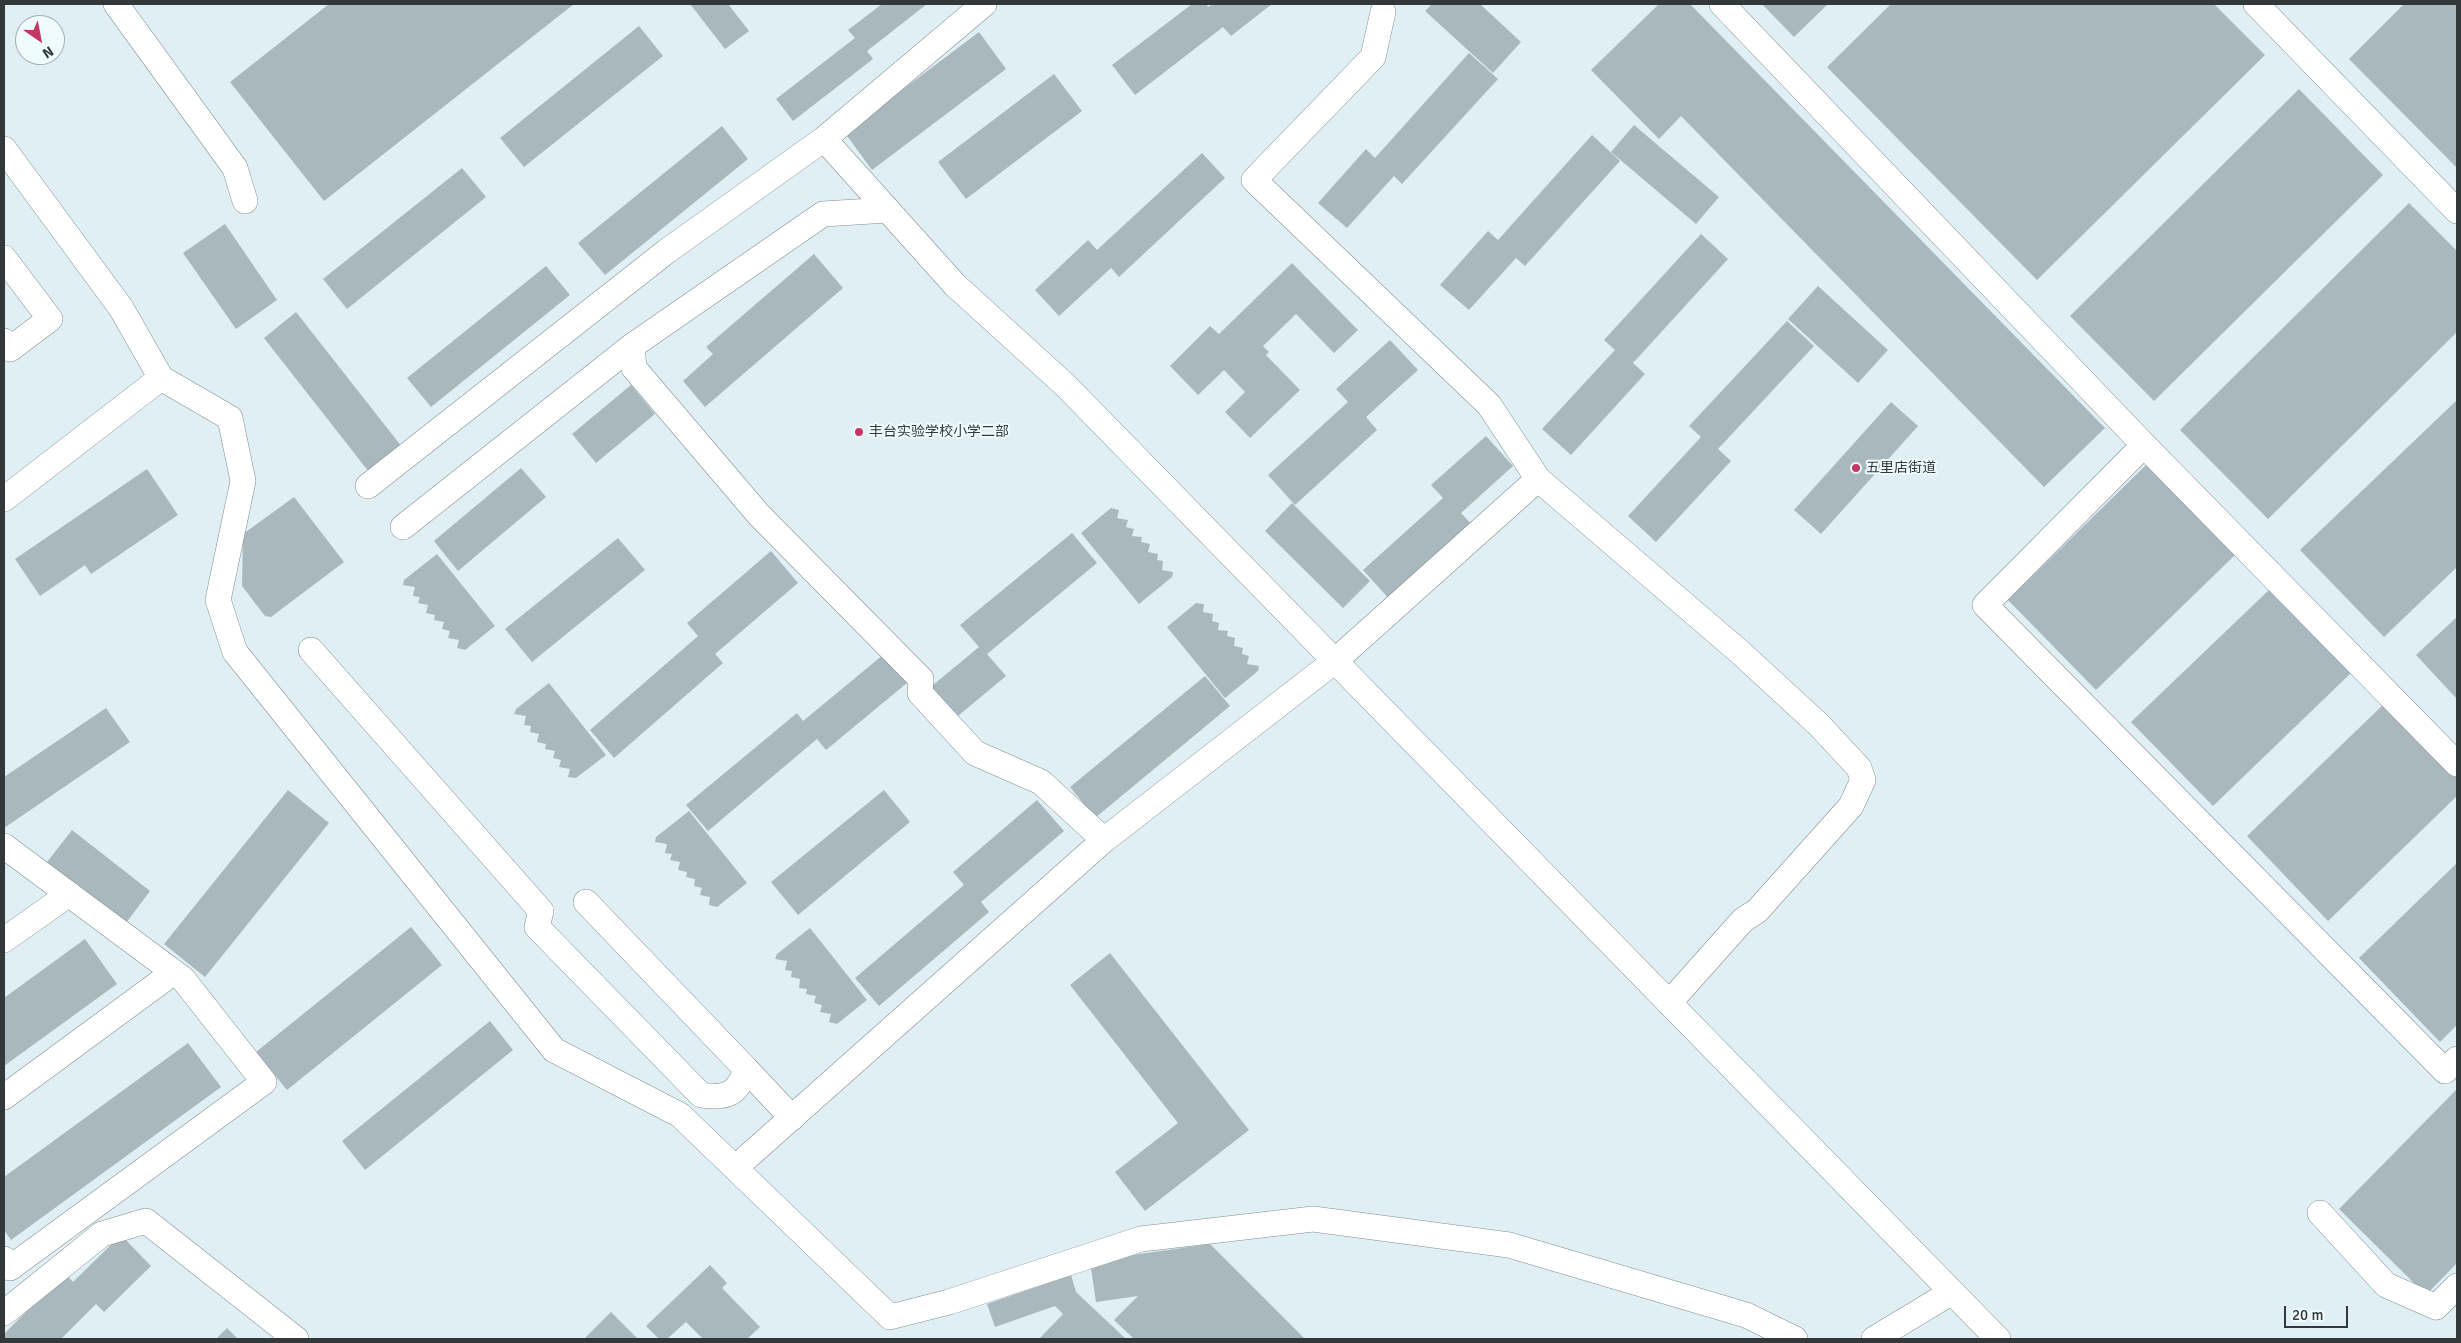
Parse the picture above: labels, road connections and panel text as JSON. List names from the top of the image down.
{
  "places": ["丰台实验学校小学二部", "五里店街道"],
  "scale_bar": "20 m",
  "north": "bottom right"
}
